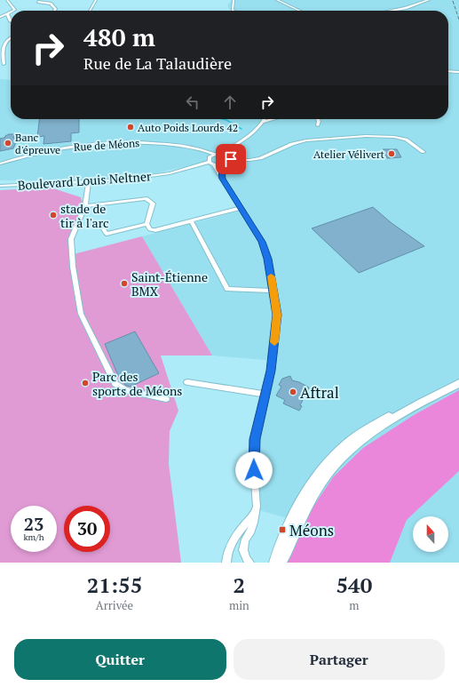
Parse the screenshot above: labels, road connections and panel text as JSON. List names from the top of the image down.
{
  "streets": {
    "street": ["Rue de Méons", "Boulevard Louis Neltner"]
  },
  "places": {
    "other": [
      "Auto Poids Lourds 42",
      "Banc d'épreuve",
      "Atelier Vélivert",
      "stade de tir à l'arc",
      "Saint-Étienne BMX",
      "Parc des sports de Méons",
      "Aftral"
    ],
    "transit": ["Méons"]
  },
  "north": "top",
  "page": {
    "turn": ["480 m", "Rue de La Talaudière"],
    "speed": "23 km/h",
    "limit": "30",
    "eta": [
      "21:55",
      "Arrivée",
      "2",
      "min",
      "540",
      "m"
    ],
    "buttons": ["Quitter", "Partager"]
  }
}
